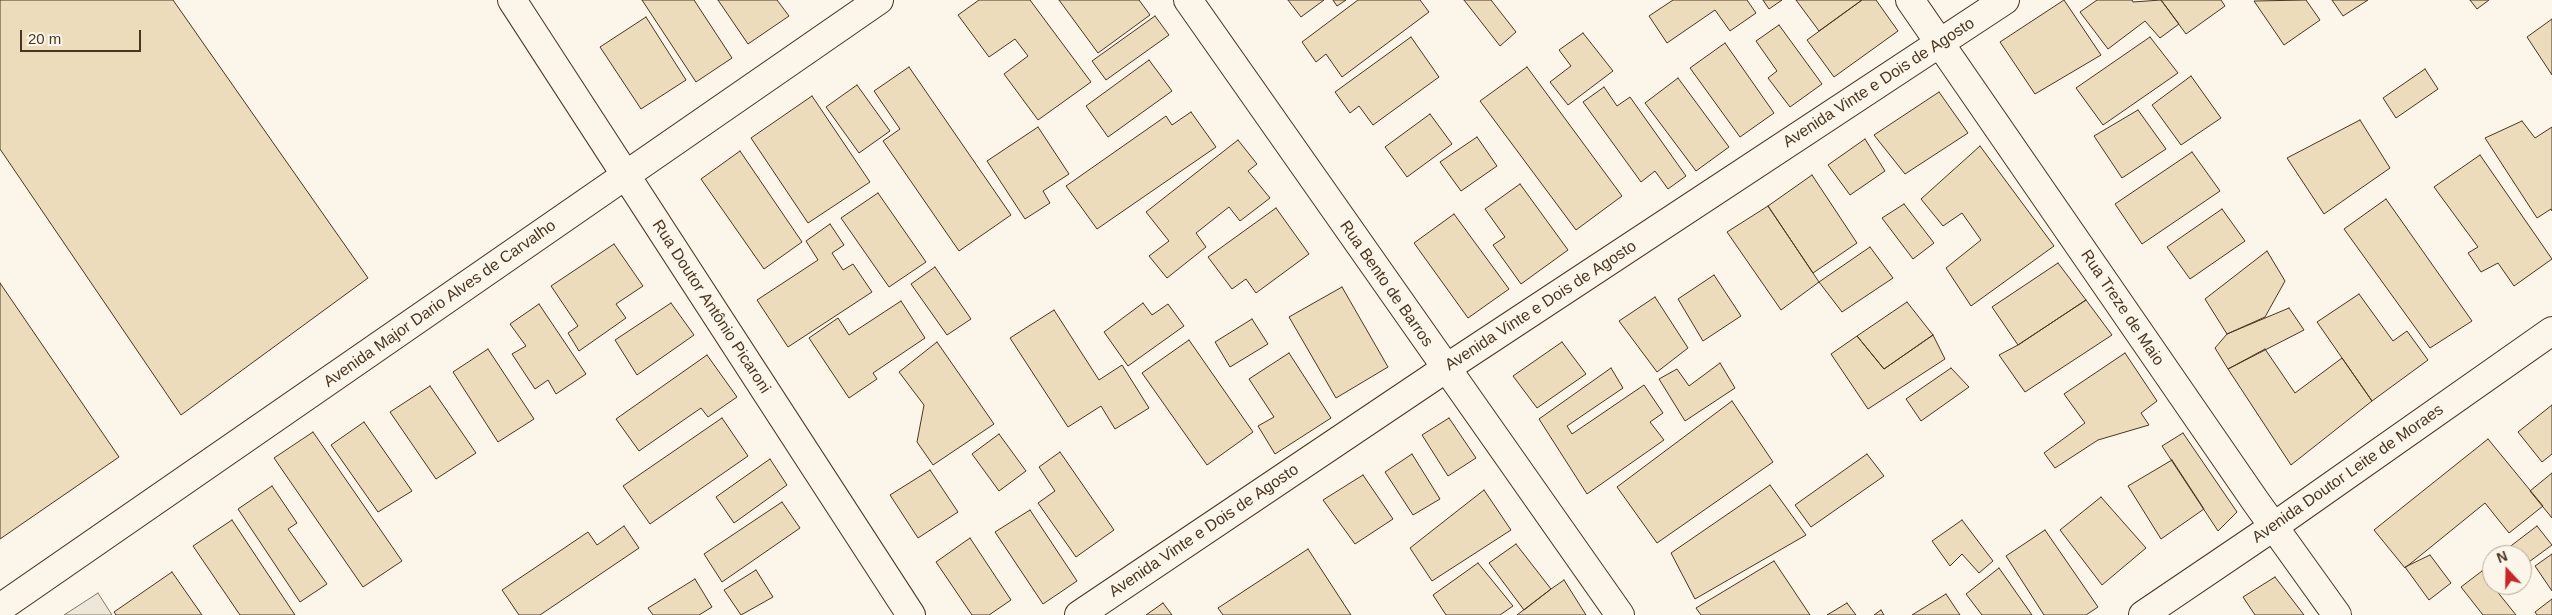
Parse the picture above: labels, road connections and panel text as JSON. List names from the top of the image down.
{
  "streets": {
    "street": [
      "Avenida Vinte e Dois de Agosto",
      "Rua Bento de Barros",
      "Avenida Major Dario Alves de Carvalho",
      "Rua Doutor Antônio Picaroni",
      "Rua Treze de Maio",
      "Avenida Doutor Leite de Moraes"
    ]
  },
  "crossings": [
    ["Avenida Vinte e Dois de Agosto", "Rua Bento de Barros"],
    ["Avenida Vinte e Dois de Agosto", "Rua Treze de Maio"],
    ["Avenida Major Dario Alves de Carvalho", "Rua Doutor Antônio Picaroni"],
    ["Rua Treze de Maio", "Avenida Doutor Leite de Moraes"]
  ],
  "scale_bar": "20 m",
  "north": "top"
}
